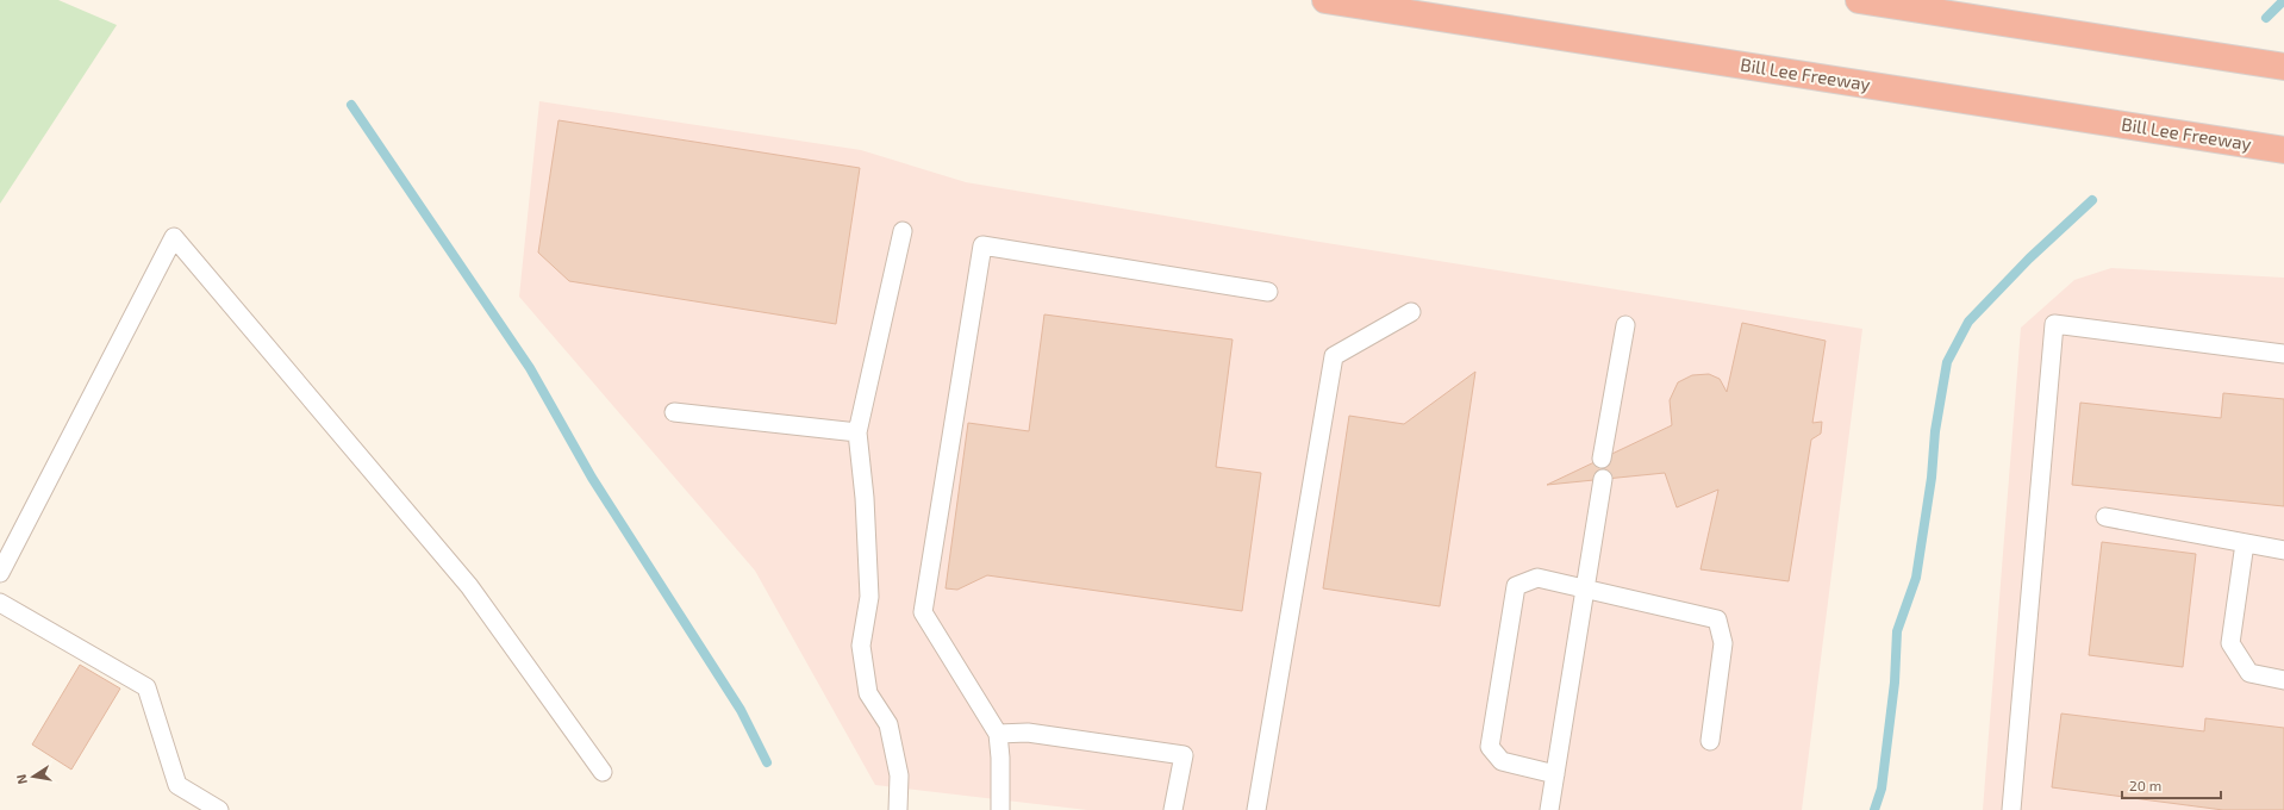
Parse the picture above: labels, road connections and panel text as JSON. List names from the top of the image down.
{
  "streets": {
    "highway": ["Bill Lee Freeway"]
  },
  "scale_bar": "20 m",
  "north": "left"
}
